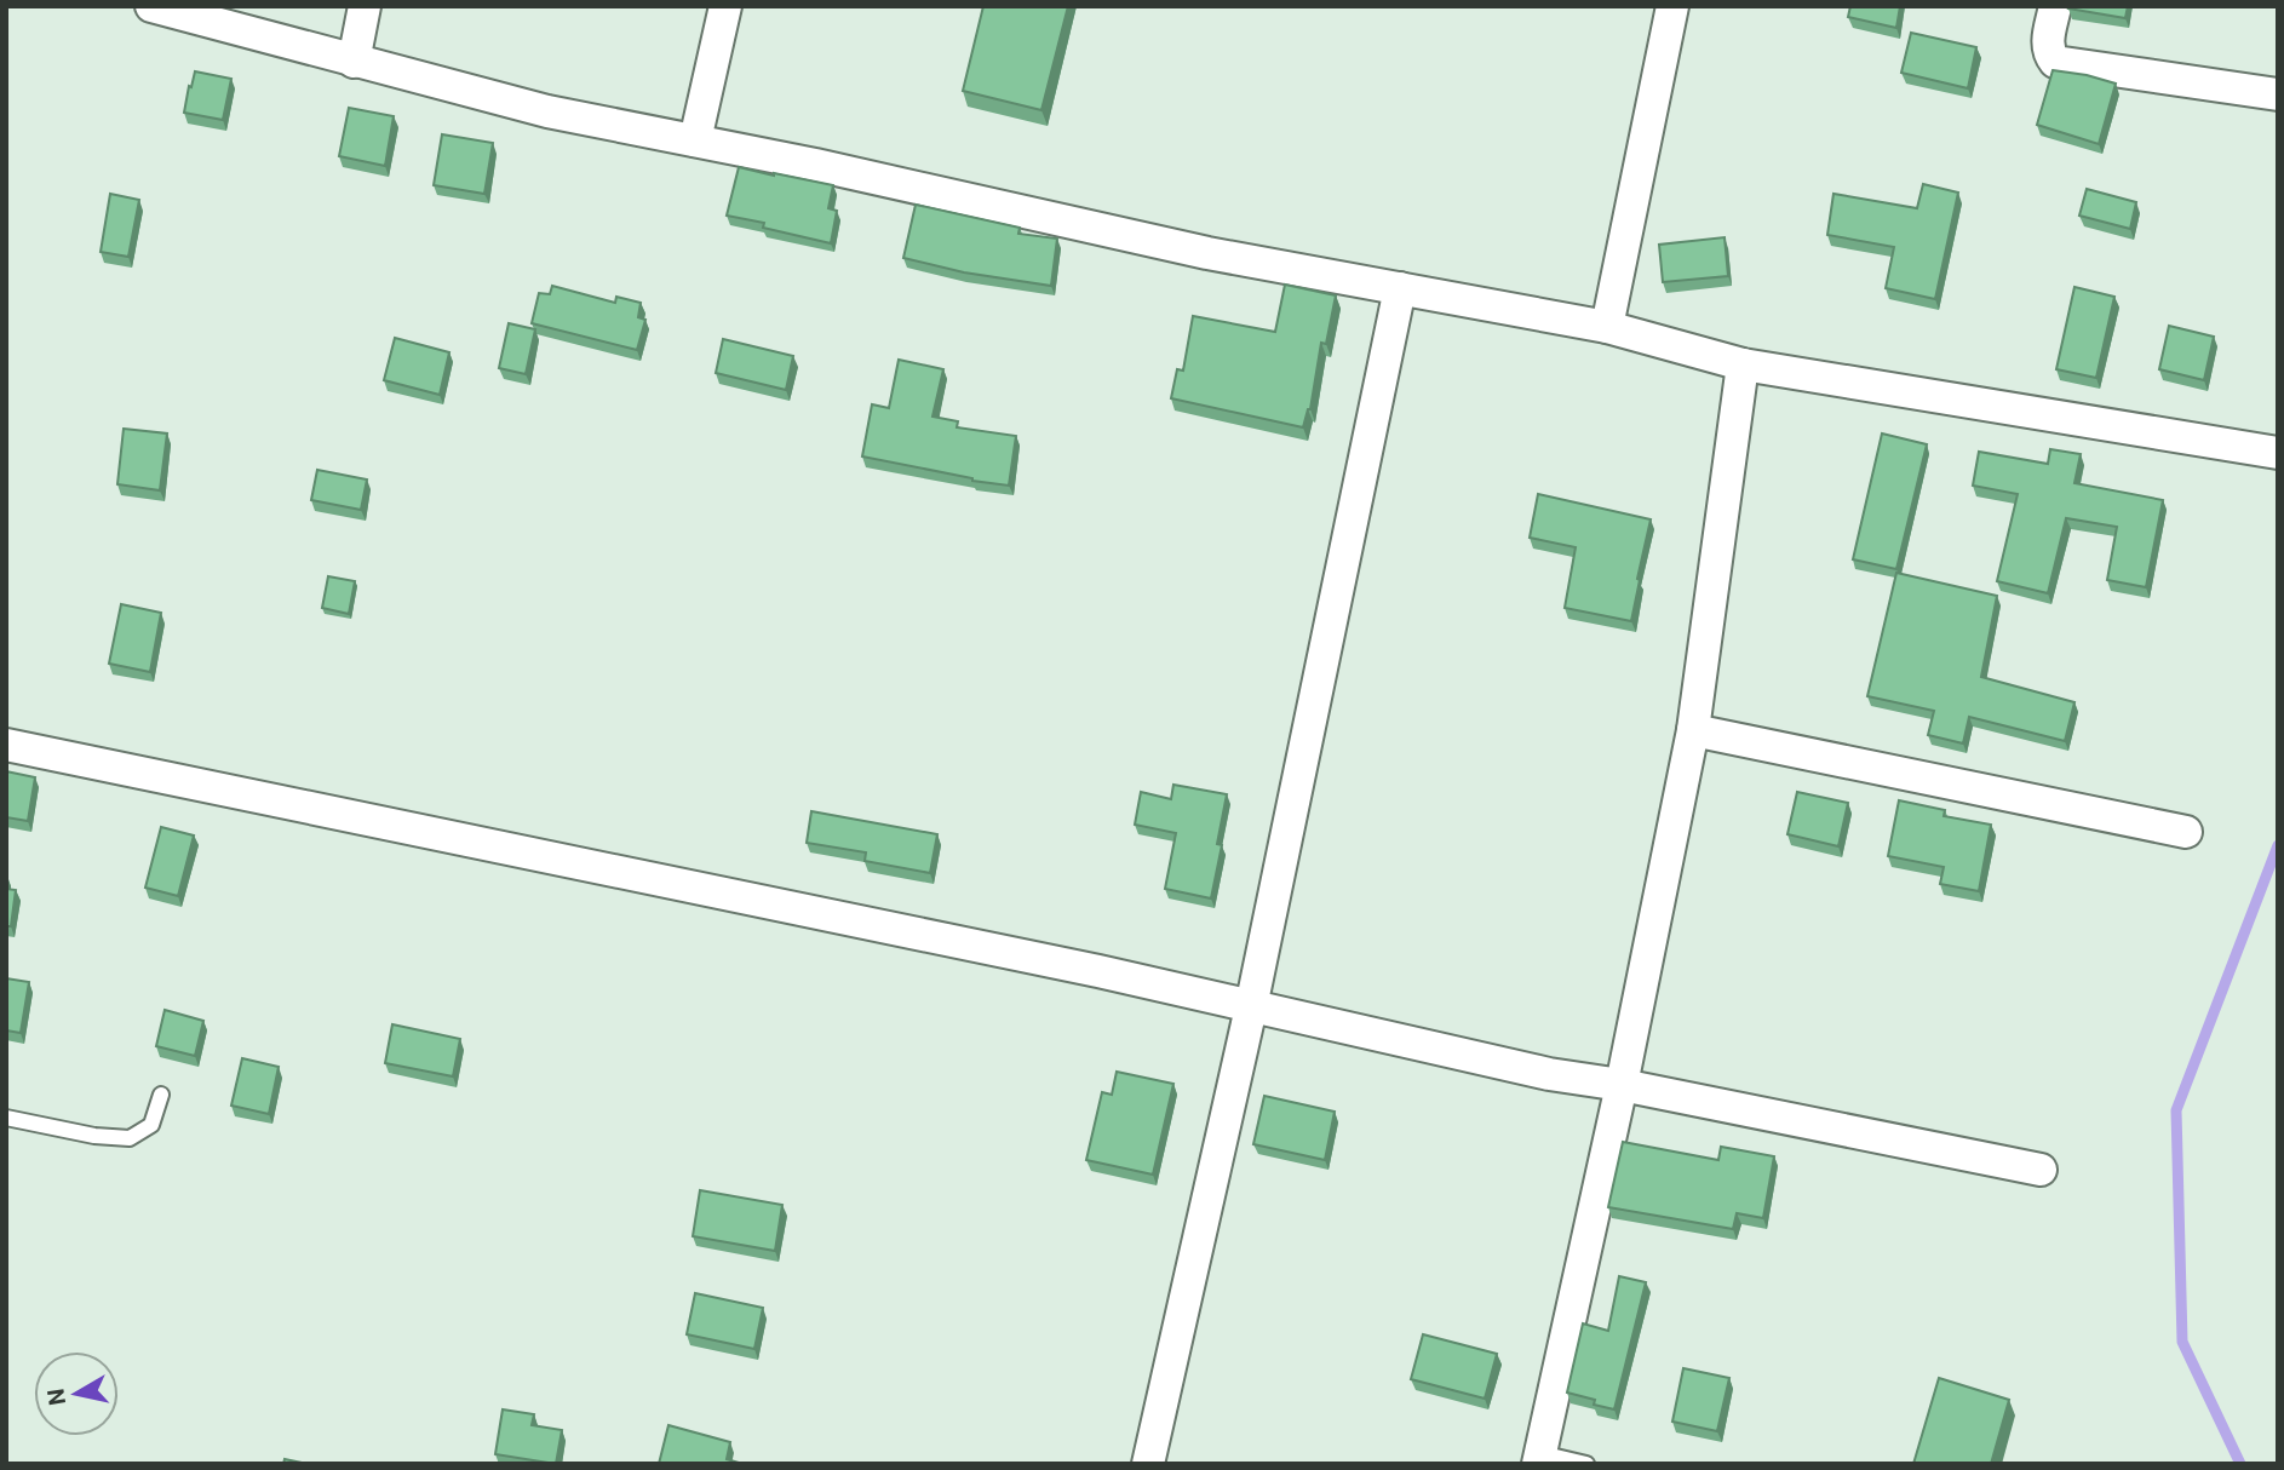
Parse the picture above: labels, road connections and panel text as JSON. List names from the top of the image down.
{
  "north": "left"
}
